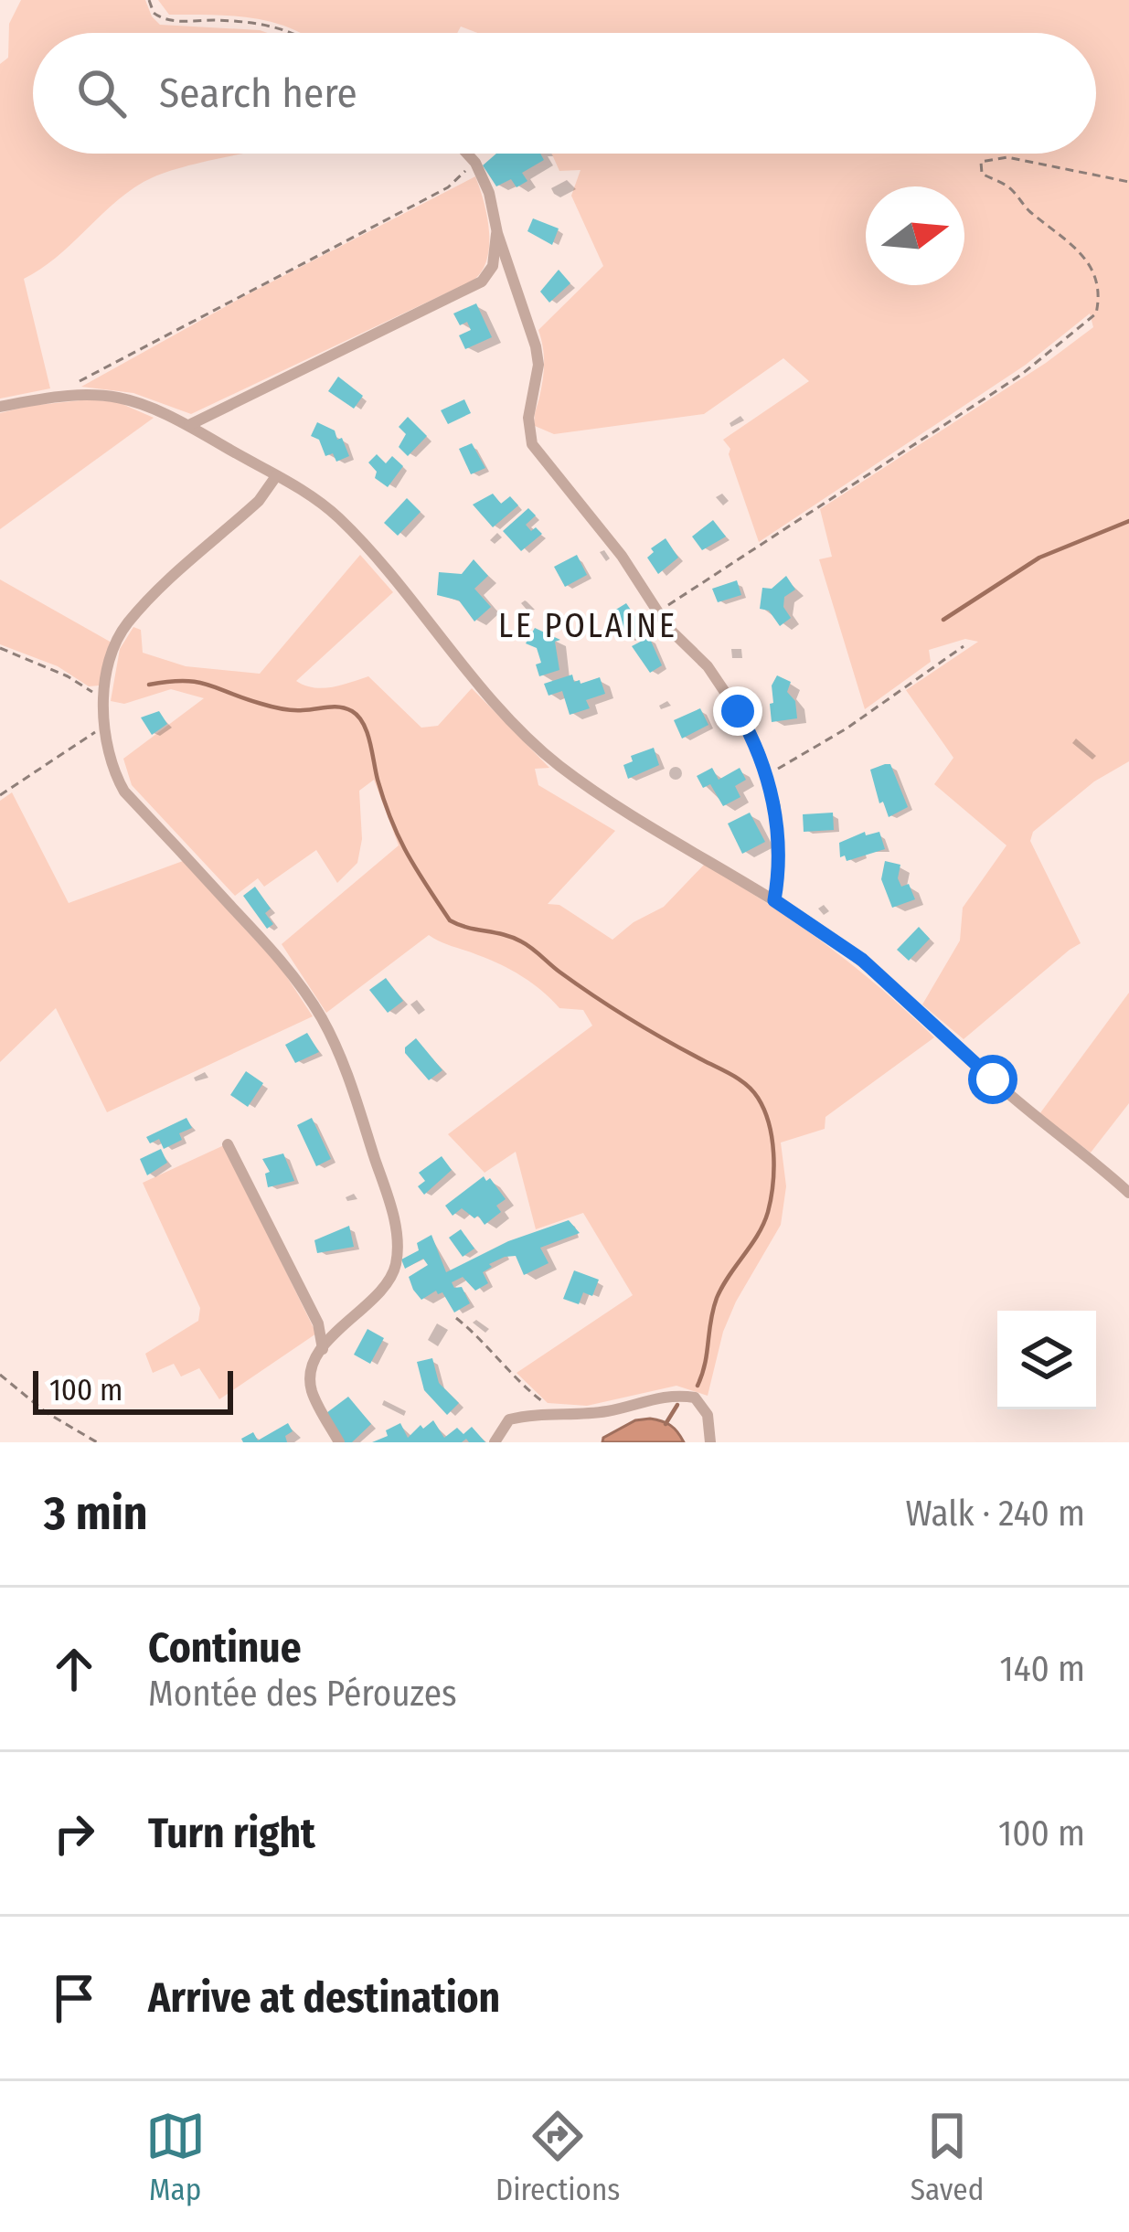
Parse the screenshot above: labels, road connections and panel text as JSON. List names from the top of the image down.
{
  "districts": ["LE POLAINE"],
  "scale_bar": "100 m",
  "north": "right",
  "page": {
    "search": "Search here",
    "scale": "100 m",
    "heading": ["3 min", "Walk · 240 m"],
    "list": [
      ["Continue", "Montée des Pérouzes", "140 m"],
      ["Turn right", "100 m"],
      "Arrive at destination"
    ],
    "nav": ["Map", "Directions", "Saved"]
  }
}
